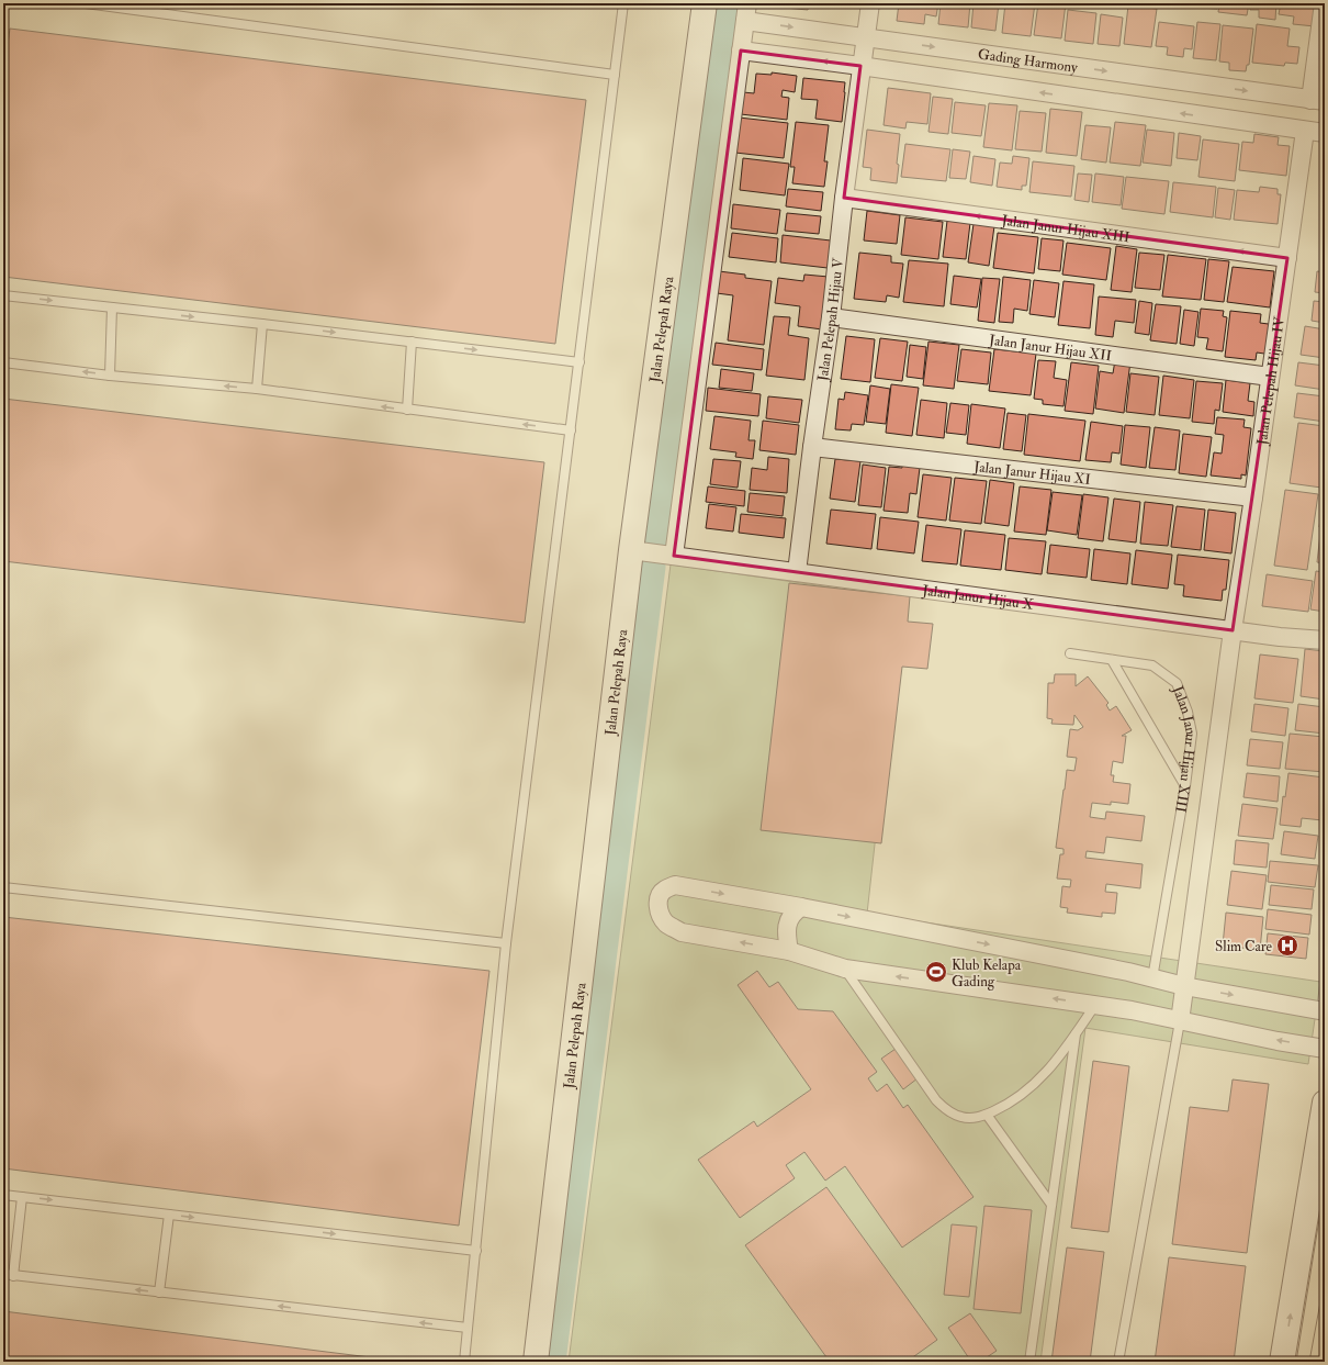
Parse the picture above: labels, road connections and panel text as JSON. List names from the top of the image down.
{
  "streets": {
    "street": [
      "Gading Harmony",
      "Jalan Janur Hijau XIII",
      "Jalan Pelepah Hijau V",
      "Jalan Pelepah Raya",
      "Jalan Janur Hijau XII",
      "Jalan Pelepah Hijau IV",
      "Jalan Janur Hijau XI",
      "Jalan Janur Hijau X"
    ]
  },
  "crossings": [
    ["Gading Harmony", "Jalan Pelepah Hijau V"],
    ["Gading Harmony", "Jalan Pelepah Hijau IV"],
    ["Jalan Janur Hijau XIII", "Jalan Pelepah Hijau V"],
    ["Jalan Janur Hijau XIII", "Jalan Pelepah Hijau IV"],
    ["Jalan Pelepah Hijau V", "Jalan Janur Hijau XII"],
    ["Jalan Pelepah Hijau V", "Jalan Janur Hijau XI"],
    ["Jalan Pelepah Hijau V", "Jalan Janur Hijau X"],
    ["Jalan Pelepah Raya", "Jalan Janur Hijau X"],
    ["Jalan Janur Hijau XII", "Jalan Pelepah Hijau IV"],
    ["Jalan Pelepah Hijau IV", "Jalan Janur Hijau XI"],
    ["Jalan Pelepah Hijau IV", "Jalan Janur Hijau X"]
  ],
  "one_way": ["Jalan Janur Hijau XIII"],
  "places": {
    "hospital": ["Slim Care"],
    "sports": ["Klub Kelapa Gading"]
  }
}
